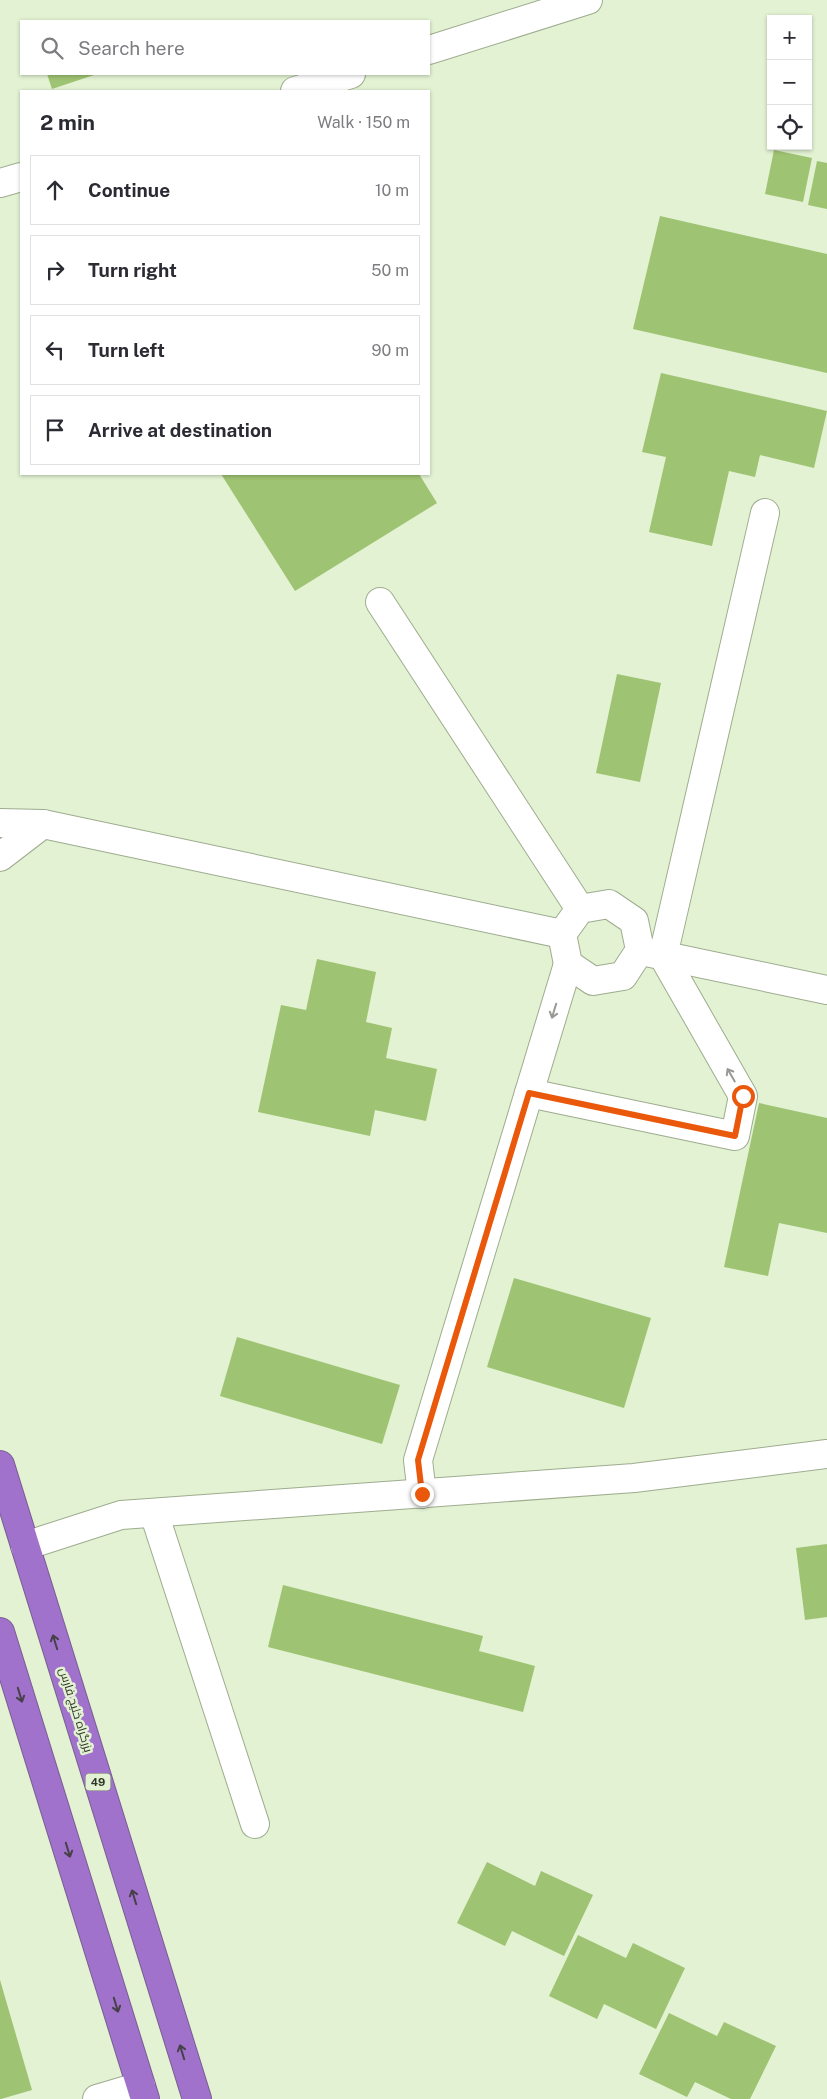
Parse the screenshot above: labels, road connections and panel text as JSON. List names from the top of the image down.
{
  "streets": {
    "highway": ["بزرگراه خلیج فارس", "49"]
  },
  "page": {
    "map_buttons": ["+", "−"],
    "search": "Search here",
    "heading": ["2 min", "Walk · 150 m"],
    "list": [
      ["Continue", "10 m"],
      ["Turn right", "50 m"],
      ["Turn left", "90 m"],
      "Arrive at destination"
    ]
  }
}
